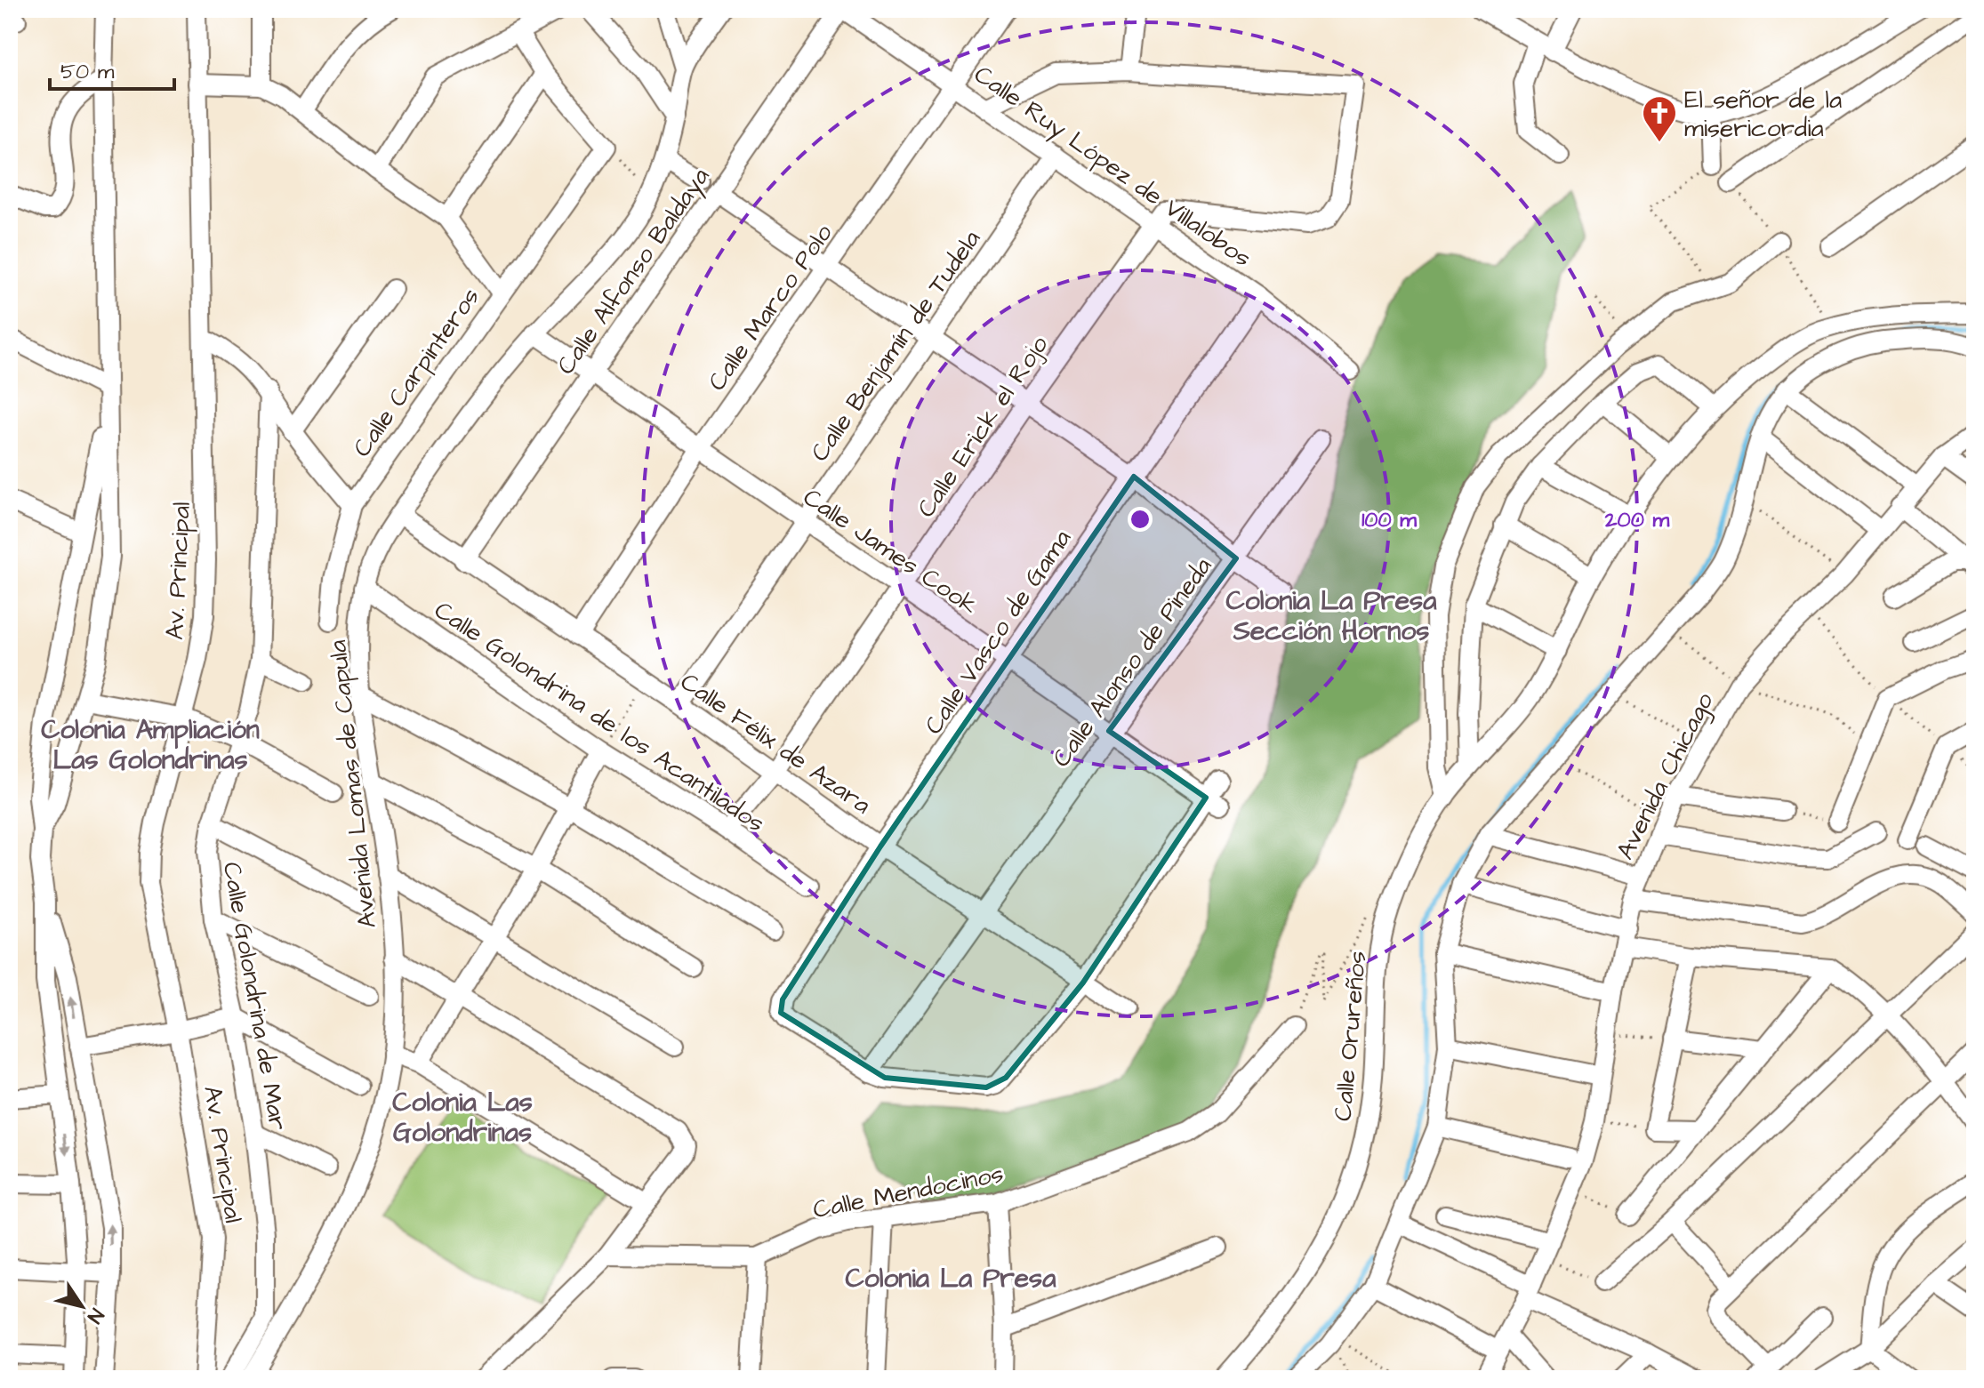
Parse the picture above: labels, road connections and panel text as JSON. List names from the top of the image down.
{
  "streets": {
    "street": [
      "Calle Ruy López de Villalobos",
      "Calle Alfonso Baldaya",
      "Calle Marco Polo",
      "Calle Benjamín de Tudela",
      "Calle Carpinteros",
      "Calle Erick el Rojo",
      "Calle James Cook",
      "Av. Principal",
      "Calle Vasco de Gama",
      "Calle Alonso de Pineda",
      "Calle Golondrina de los Acantilados",
      "Calle Félix de Azara",
      "Avenida Chicago",
      "Avenida Lomas de Capula",
      "Calle Golondrina de Mar",
      "Calle Orureños",
      "Calle Mendocinos"
    ]
  },
  "crossings": [
    ["Calle Ruy López de Villalobos", "Calle Alfonso Baldaya"],
    ["Calle Ruy López de Villalobos", "Calle Marco Polo"],
    ["Calle Ruy López de Villalobos", "Calle Benjamín de Tudela"],
    ["Calle Ruy López de Villalobos", "Calle Erick el Rojo"],
    ["Calle Ruy López de Villalobos", "Calle Vasco de Gama"],
    ["Calle Alfonso Baldaya", "Calle James Cook"],
    ["Calle Alfonso Baldaya", "Calle Félix de Azara"],
    ["Calle Marco Polo", "Calle James Cook"],
    ["Calle Marco Polo", "Calle Félix de Azara"],
    ["Calle Benjamín de Tudela", "Calle James Cook"],
    ["Calle Benjamín de Tudela", "Calle Félix de Azara"],
    ["Calle Erick el Rojo", "Calle James Cook"],
    ["Calle Erick el Rojo", "Calle Golondrina de los Acantilados"],
    ["Calle Erick el Rojo", "Calle Félix de Azara"],
    ["Calle James Cook", "Calle Vasco de Gama"],
    ["Calle James Cook", "Calle Alonso de Pineda"],
    ["Calle James Cook", "Avenida Lomas de Capula"],
    ["Calle Vasco de Gama", "Calle Alonso de Pineda"],
    ["Calle Vasco de Gama", "Calle Félix de Azara"],
    ["Calle Alonso de Pineda", "Calle Félix de Azara"],
    ["Calle Golondrina de los Acantilados", "Avenida Lomas de Capula"],
    ["Calle Félix de Azara", "Avenida Lomas de Capula"]
  ],
  "districts": [
    "Colonia La Presa Sección Hornos",
    "Colonia Ampliación Las Golondrinas",
    "Colonia Las Golondrinas",
    "Colonia La Presa"
  ],
  "places": {
    "church": ["El señor de la misericordia"]
  },
  "scale_bar": "50 m",
  "north": "bottom right",
  "rings": ["100 m", "200 m"]
}
